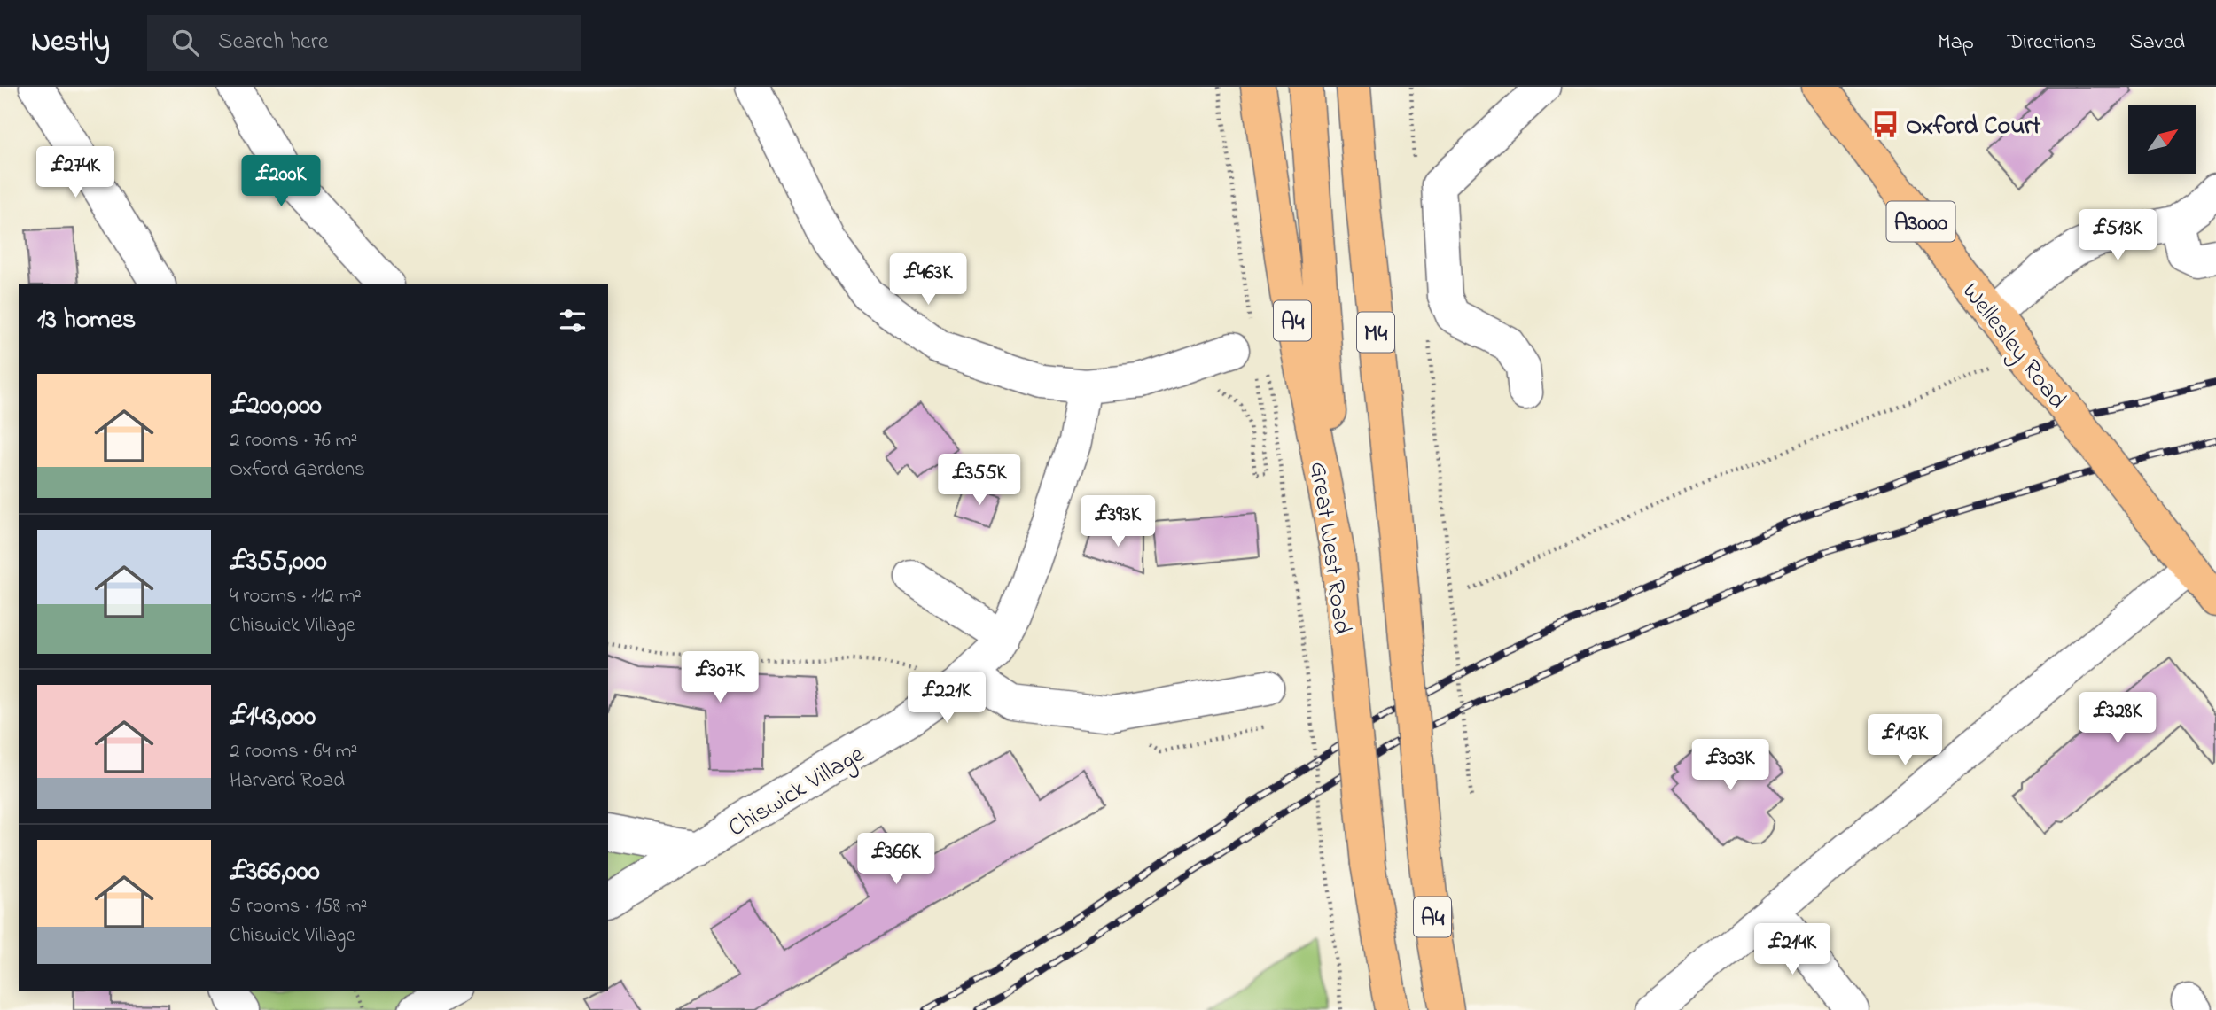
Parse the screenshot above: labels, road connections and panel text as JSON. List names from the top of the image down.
{
  "streets": {
    "main road": [
      "A3000",
      "A4",
      "M4",
      "Wellesley Road",
      "Great West Road"
    ],
    "street": ["Chiswick Village"]
  },
  "crossings": [
    ["A4", "M4"],
    ["M4", "Great West Road"]
  ],
  "places": {
    "bus stop": ["Oxford Court"]
  },
  "north": "top right",
  "page": {
    "header": "Nestly",
    "search": "Search here",
    "nav": ["Map", "Directions", "Saved"],
    "price": [
      "£274K",
      "£200K",
      "£513K",
      "£463K",
      "£355K",
      "£393K",
      "£307K",
      "£221K",
      "£328K",
      "£143K",
      "£303K",
      "£366K",
      "£214K"
    ],
    "heading": "13 homes",
    "list": [
      {
        "name": "£200,000",
        "note": "2 rooms · 76 m² · Oxford Gardens"
      },
      {
        "name": "£355,000",
        "note": "4 rooms · 112 m² · Chiswick Village"
      },
      {
        "name": "£143,000",
        "note": "2 rooms · 64 m² · Harvard Road"
      },
      {
        "name": "£366,000",
        "note": "5 rooms · 158 m² · Chiswick Village"
      }
    ]
  }
}
